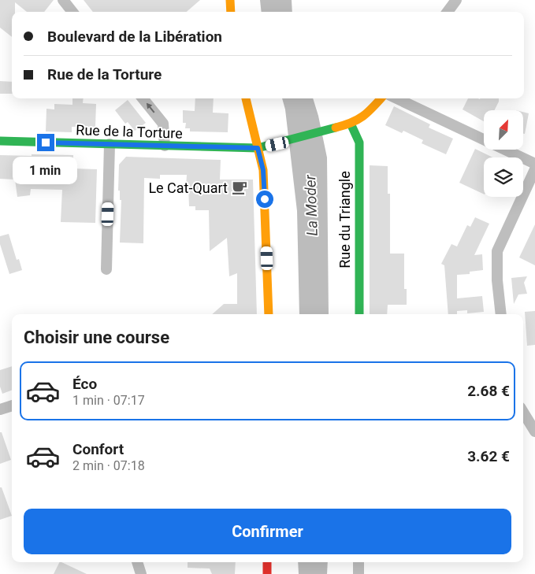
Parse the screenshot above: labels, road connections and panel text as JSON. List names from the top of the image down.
{
  "streets": {
    "street": ["Rue de la Torture", "Rue du Triangle"]
  },
  "crossings": [
    ["Rue de la Torture", "Rue du Triangle"]
  ],
  "water": ["La Moder"],
  "places": {
    "cafe": ["Le Cat-Quart"]
  },
  "north": "top right",
  "page": {
    "banner": ["Boulevard de la Libération", "Rue de la Torture"],
    "bubble": "1 min",
    "heading": "Choisir une course",
    "list": [
      {
        "name": "Éco",
        "note": "1 min · 07:17",
        "value": "2.68 €"
      },
      {
        "name": "Confort",
        "note": "2 min · 07:18",
        "value": "3.62 €"
      }
    ],
    "buttons": "Confirmer"
  }
}
